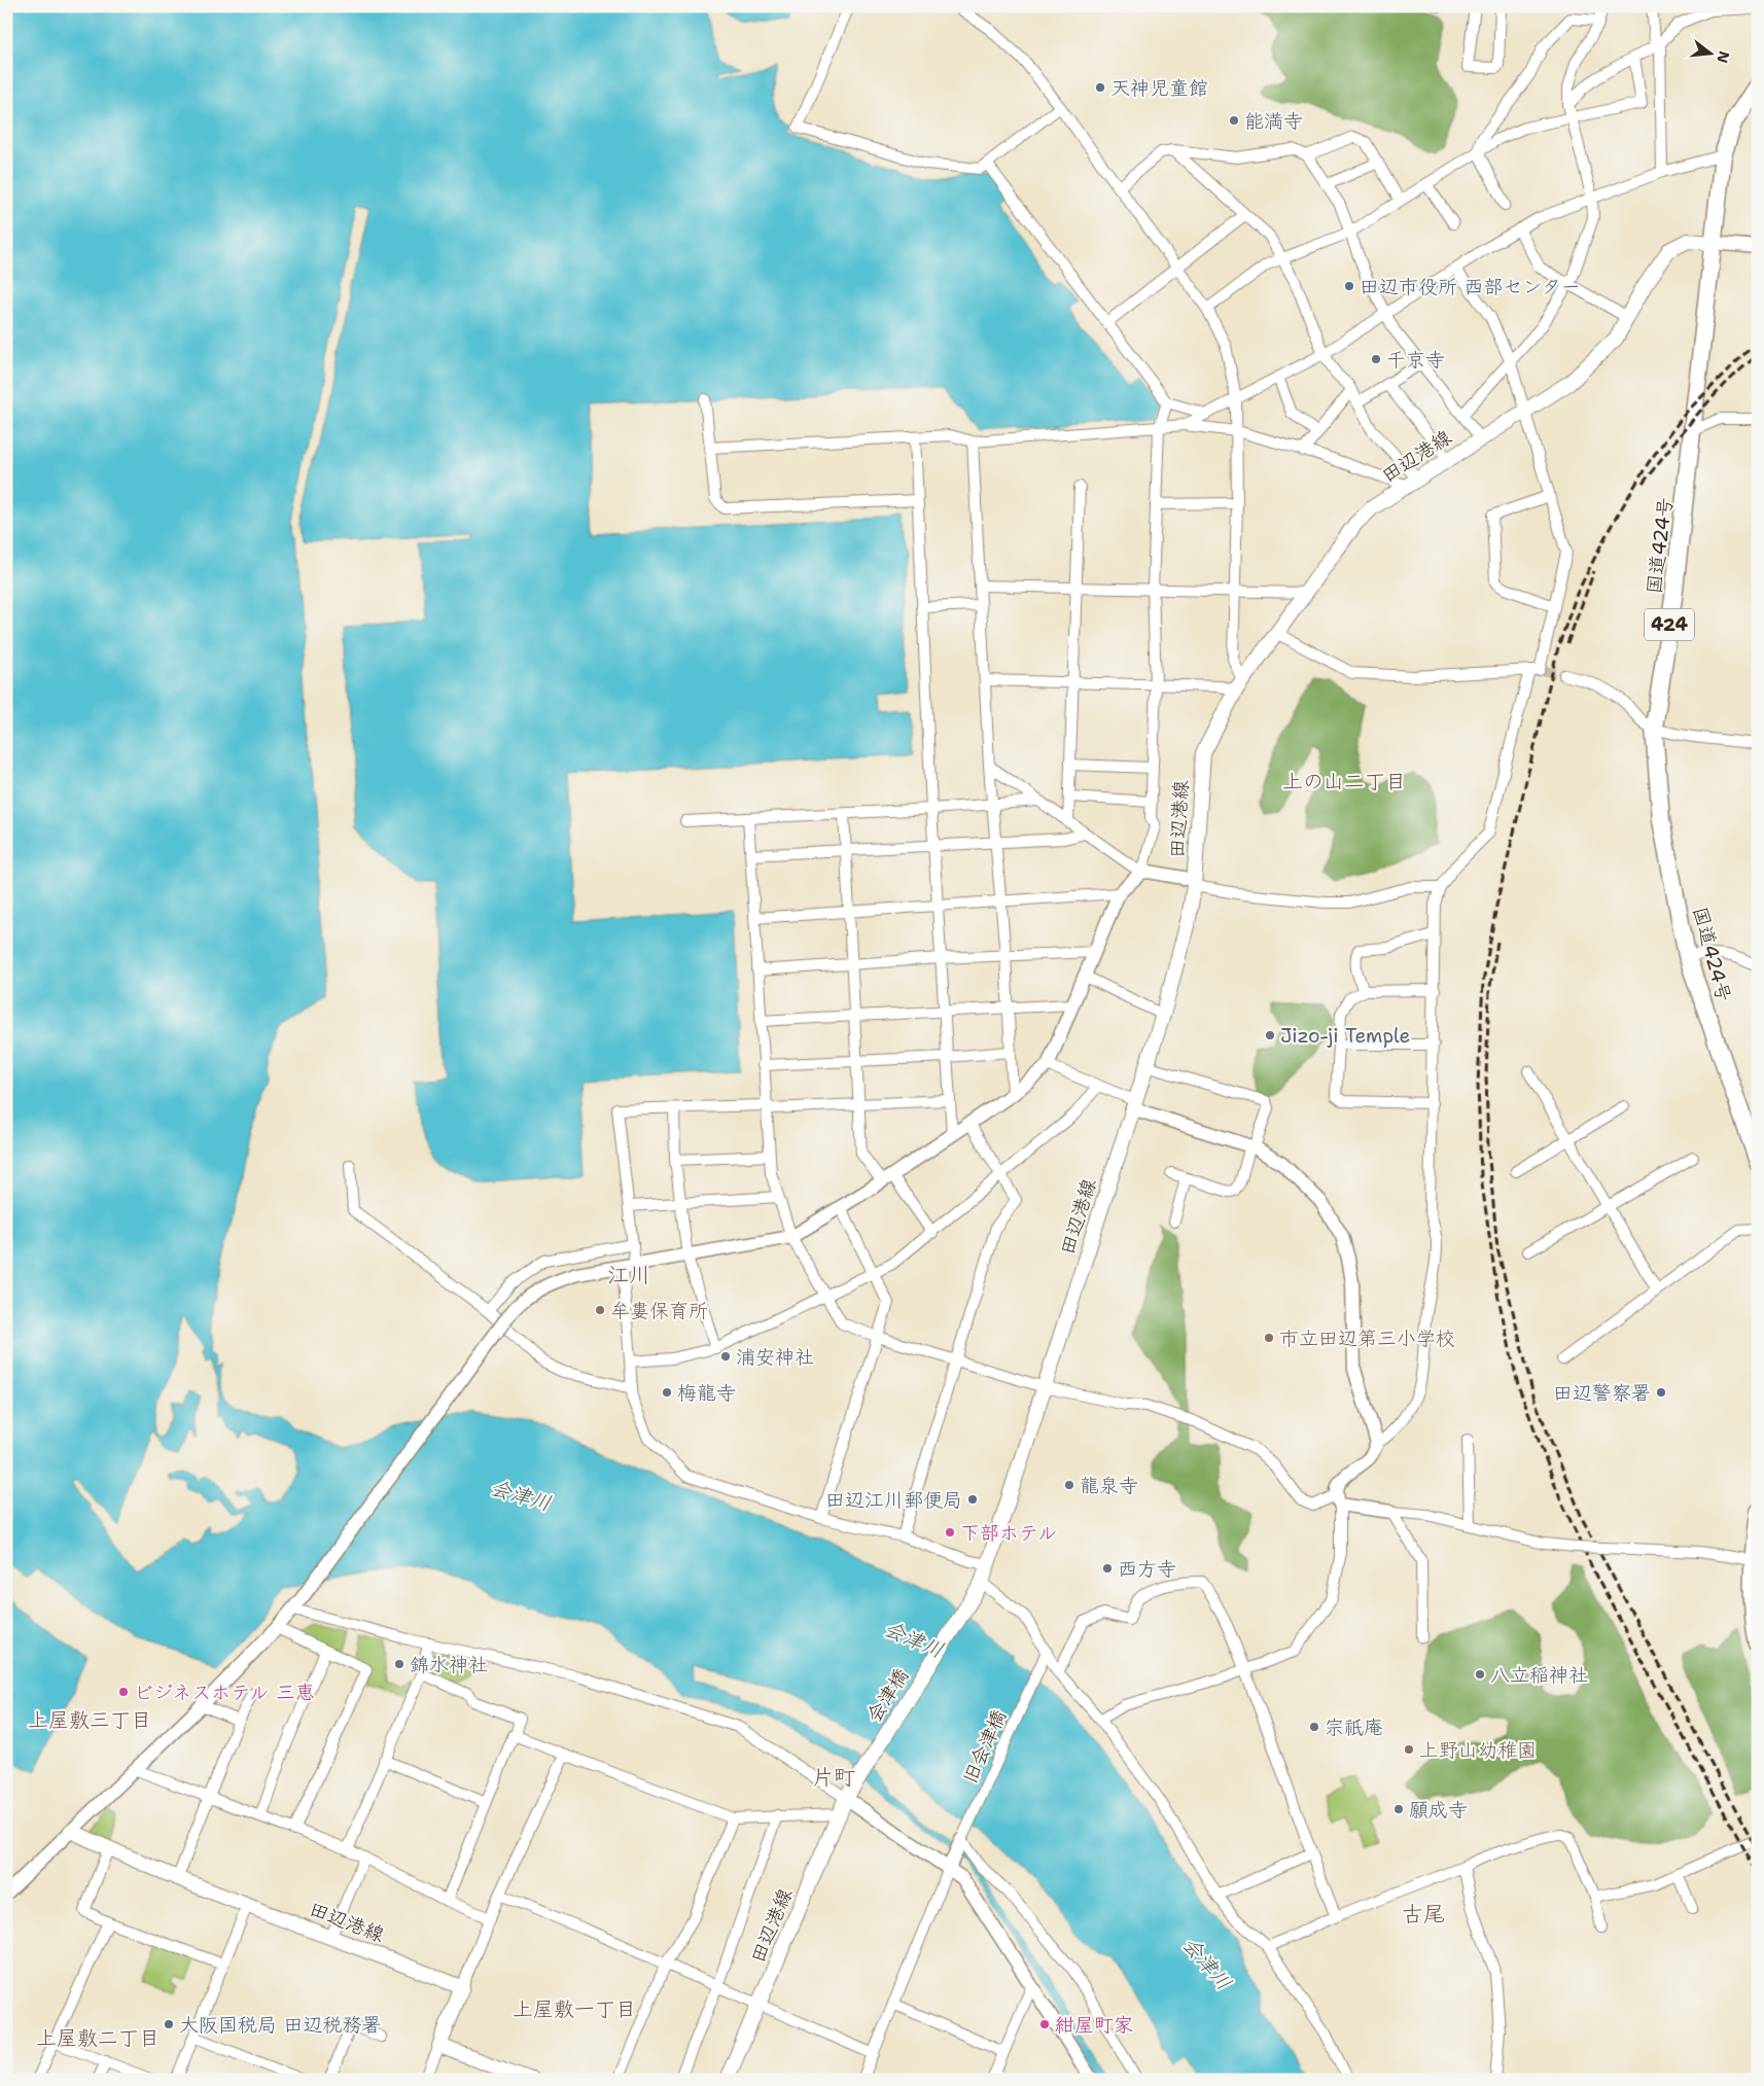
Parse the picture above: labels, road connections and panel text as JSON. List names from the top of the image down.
{
  "streets": {
    "highway": ["国道424号", "424"],
    "main road": ["田辺港線", "会津橋"],
    "street": ["旧会津橋"]
  },
  "crossings": [
    ["田辺港線", "国道424号"],
    ["田辺港線", "会津橋"]
  ],
  "districts": [
    "上の山二丁目",
    "江川",
    "上屋敷三丁目",
    "片町",
    "古尾",
    "上屋敷一丁目",
    "上屋敷二丁目"
  ],
  "water": ["会津川"],
  "places": [
    "天神児童館",
    "能満寺",
    "田辺市役所 西部センター",
    "千京寺",
    "Jizo-ji Temple",
    "牟婁保育所",
    "市立田辺第三小学校",
    "浦安神社",
    "梅龍寺",
    "田辺警察署",
    "龍泉寺",
    "田辺江川郵便局",
    "下部ホテル",
    "西方寺",
    "錦水神社",
    "八立稲神社",
    "ビジネスホテル 三恵",
    "宗祇庵",
    "上野山幼稚園",
    "願成寺",
    "大阪国税局 田辺税務署",
    "紺屋町家"
  ],
  "north": "right"
}
